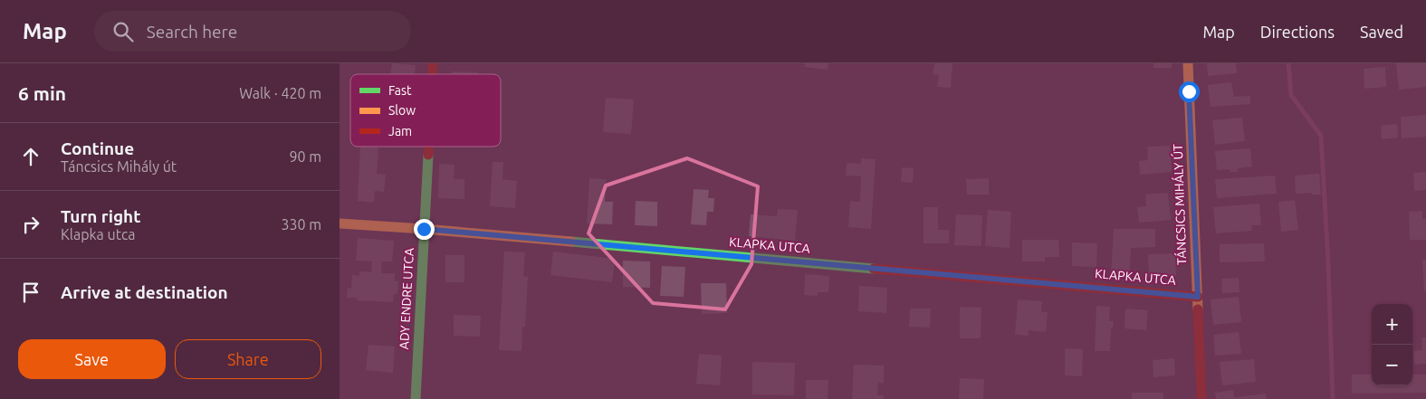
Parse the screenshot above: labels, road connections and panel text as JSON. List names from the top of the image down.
{
  "streets": {
    "street": ["TÁNCSICS MIHÁLY ÚT", "KLAPKA UTCA", "ADY ENDRE UTCA"]
  },
  "crossings": [
    ["TÁNCSICS MIHÁLY ÚT", "KLAPKA UTCA"],
    ["KLAPKA UTCA", "ADY ENDRE UTCA"]
  ],
  "legend": ["Fast", "Slow", "Jam"],
  "page": {
    "header": "Map",
    "search": "Search here",
    "nav": ["Map", "Directions", "Saved"],
    "heading": ["6 min", "Walk · 420 m"],
    "list": [
      ["Continue", "Táncsics Mihály út", "90 m"],
      ["Turn right", "Klapka utca", "330 m"],
      "Arrive at destination"
    ],
    "map_buttons": ["+", "−"],
    "buttons": ["Save", "Share"]
  }
}
